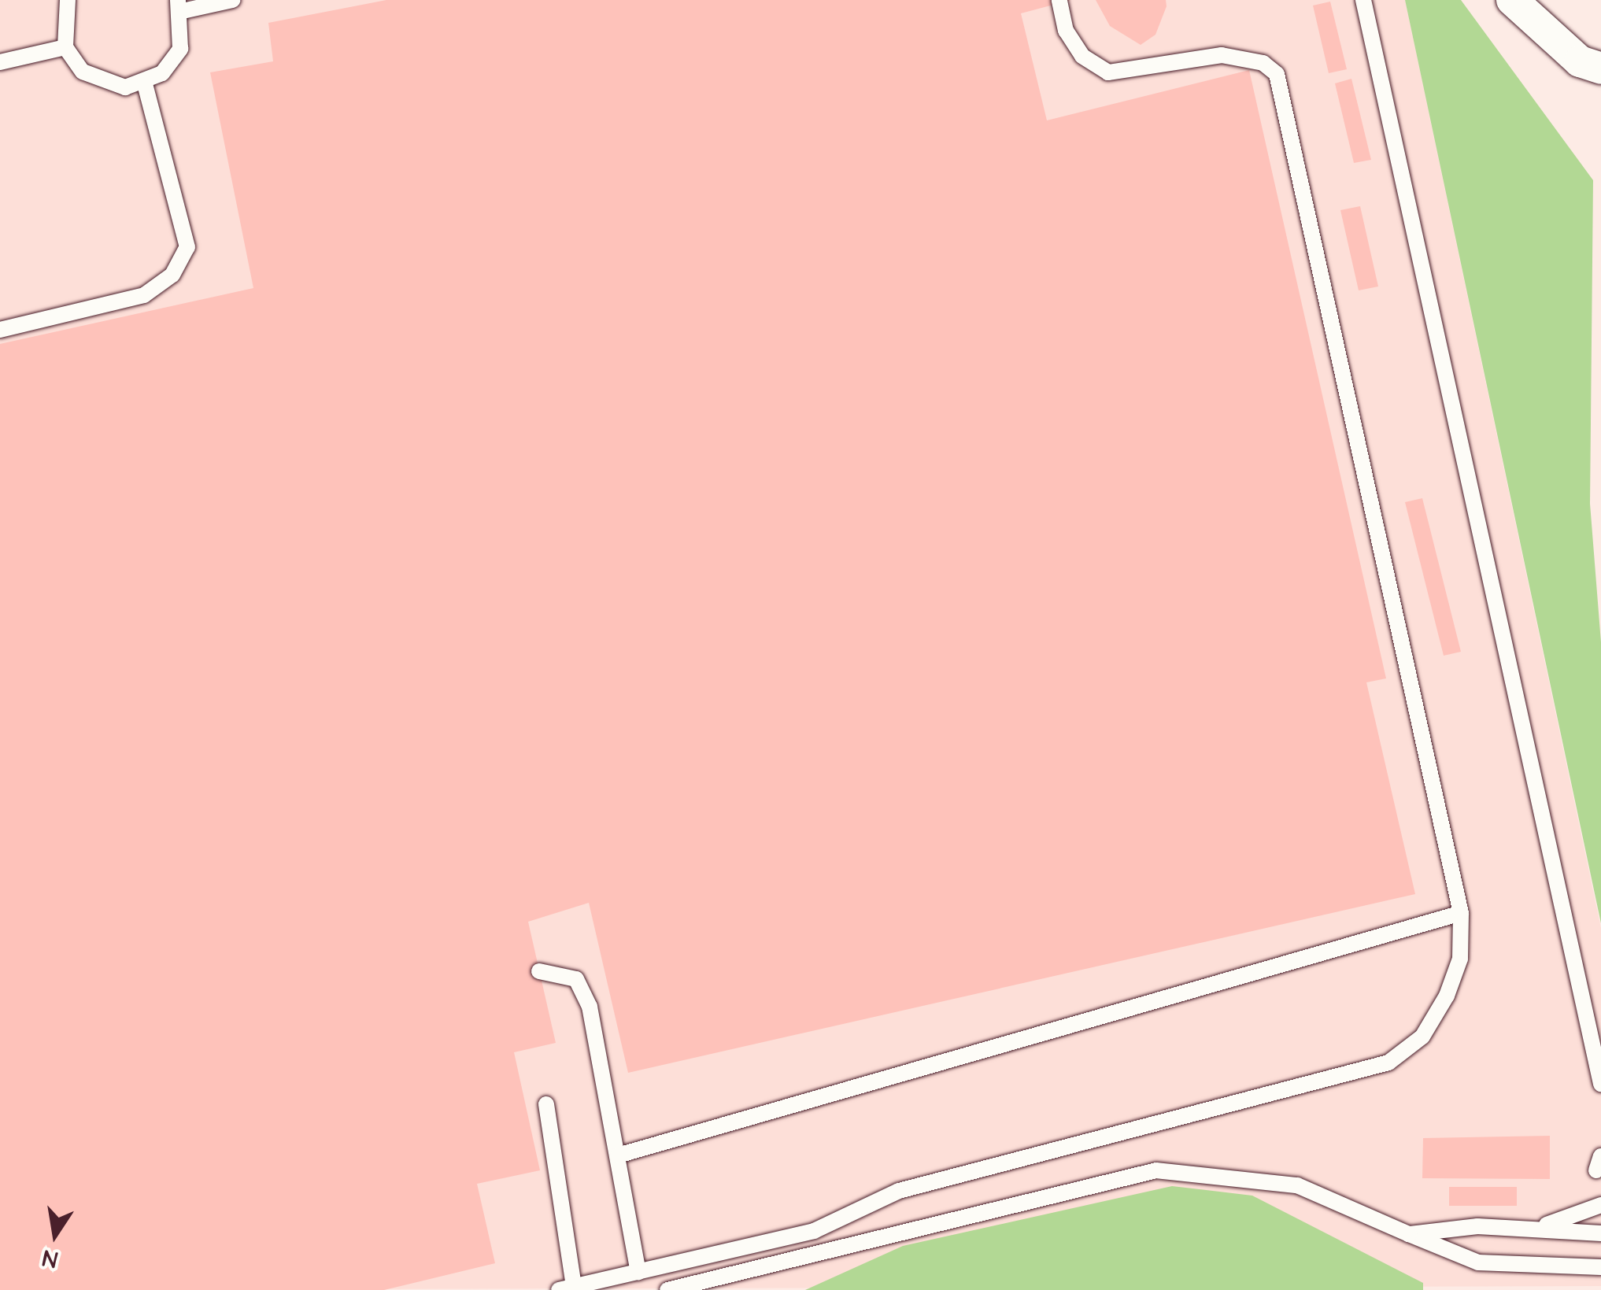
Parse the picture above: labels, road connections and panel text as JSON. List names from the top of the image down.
{
  "north": "bottom"
}
